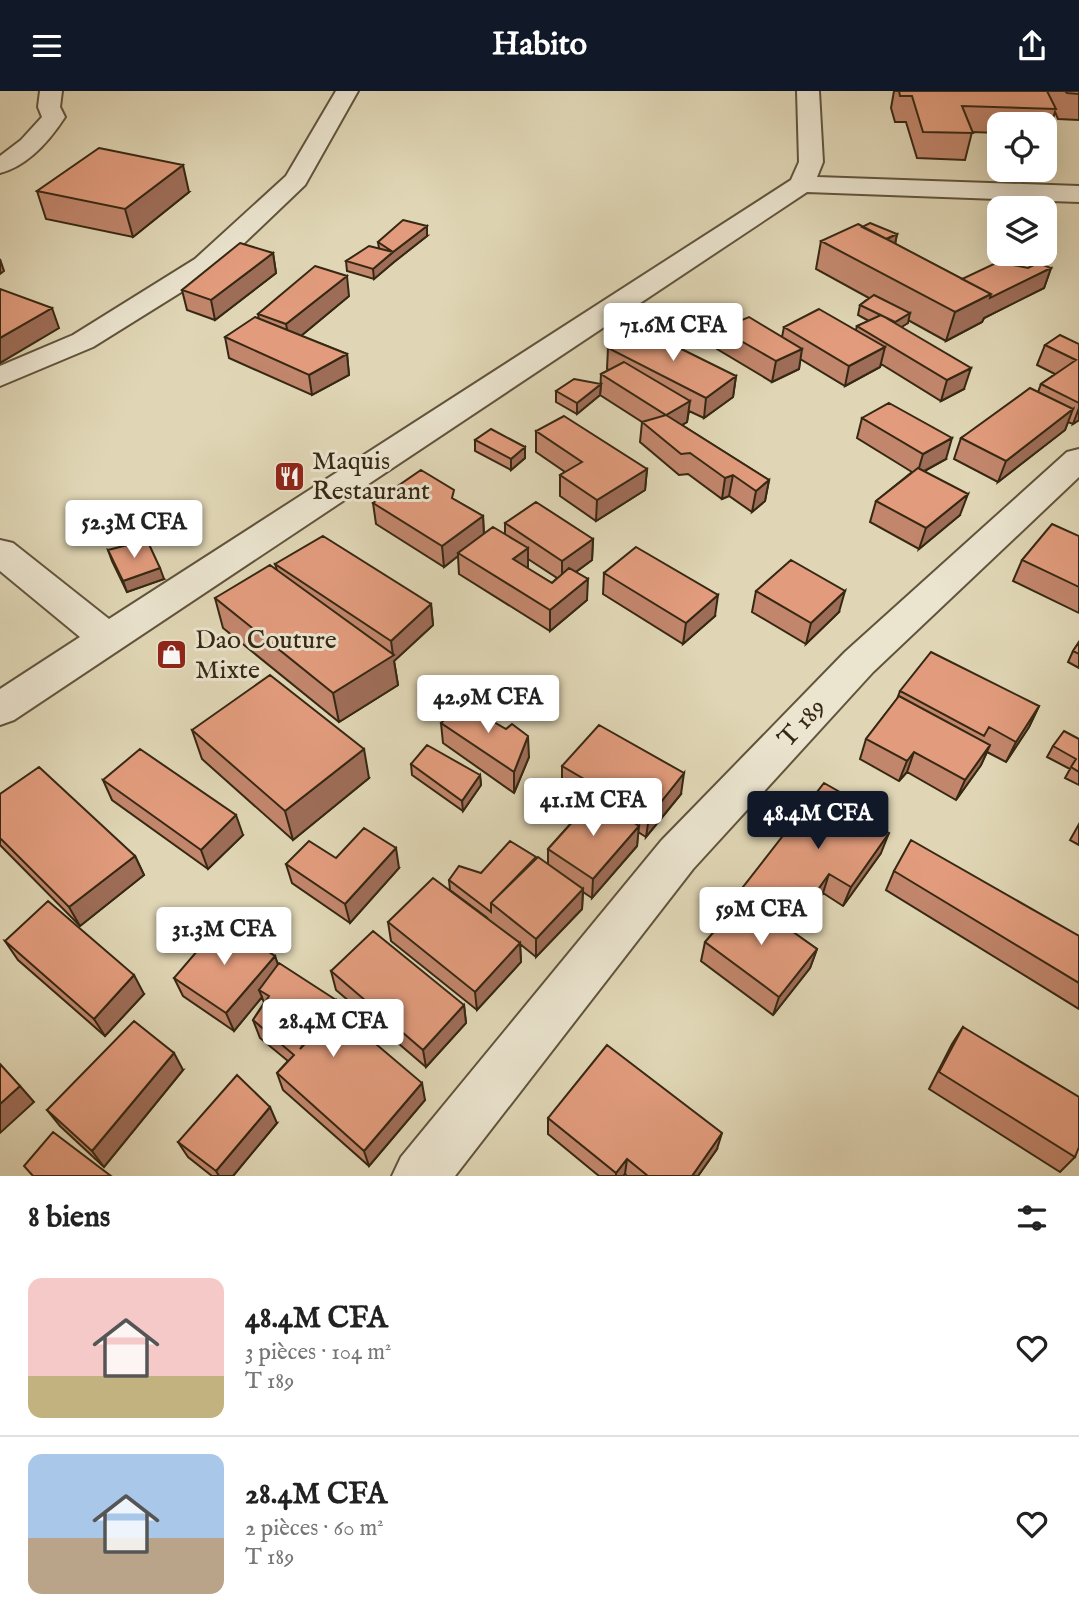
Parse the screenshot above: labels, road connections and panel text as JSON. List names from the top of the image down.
{
  "streets": {
    "street": ["T 189"]
  },
  "places": {
    "restaurant": ["Maquis Restaurant"],
    "shop": ["Dao Couture Mixte"]
  },
  "page": {
    "header": "Habito",
    "price": [
      "71.6M CFA",
      "52.3M CFA",
      "42.9M CFA",
      "41.1M CFA",
      "48.4M CFA",
      "59M CFA",
      "31.3M CFA",
      "28.4M CFA"
    ],
    "heading": "8 biens",
    "list": [
      {
        "name": "48.4M CFA",
        "note": "3 pièces · 104 m² · T 189"
      },
      {
        "name": "28.4M CFA",
        "note": "2 pièces · 60 m² · T 189"
      }
    ]
  }
}
